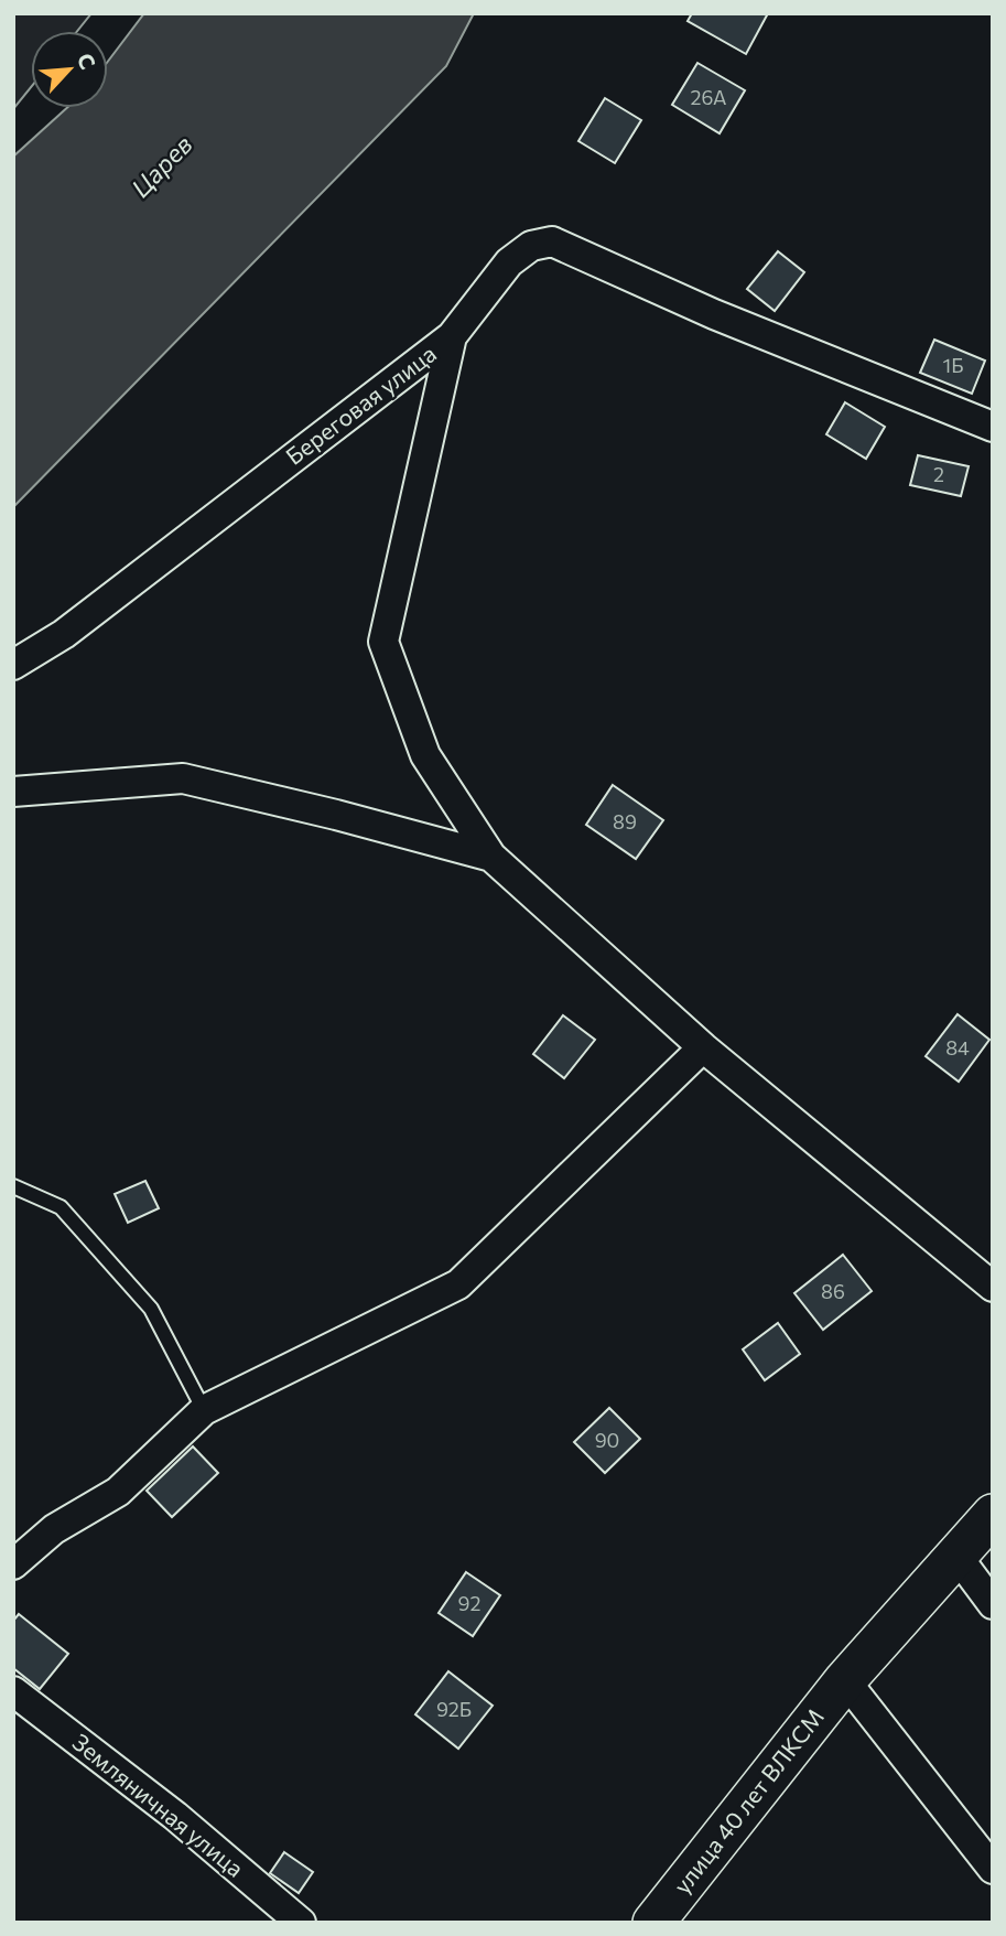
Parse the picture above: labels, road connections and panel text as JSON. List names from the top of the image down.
{
  "streets": {
    "street": ["Береговая улица", "улица 40 лет ВЛКСМ", "Земляничная улица"]
  },
  "water": ["Царев"],
  "house_numbers": [
    "26А",
    "1Б",
    "2",
    "89",
    "84",
    "86",
    "90",
    "92",
    "92Б"
  ],
  "north": "top right"
}
